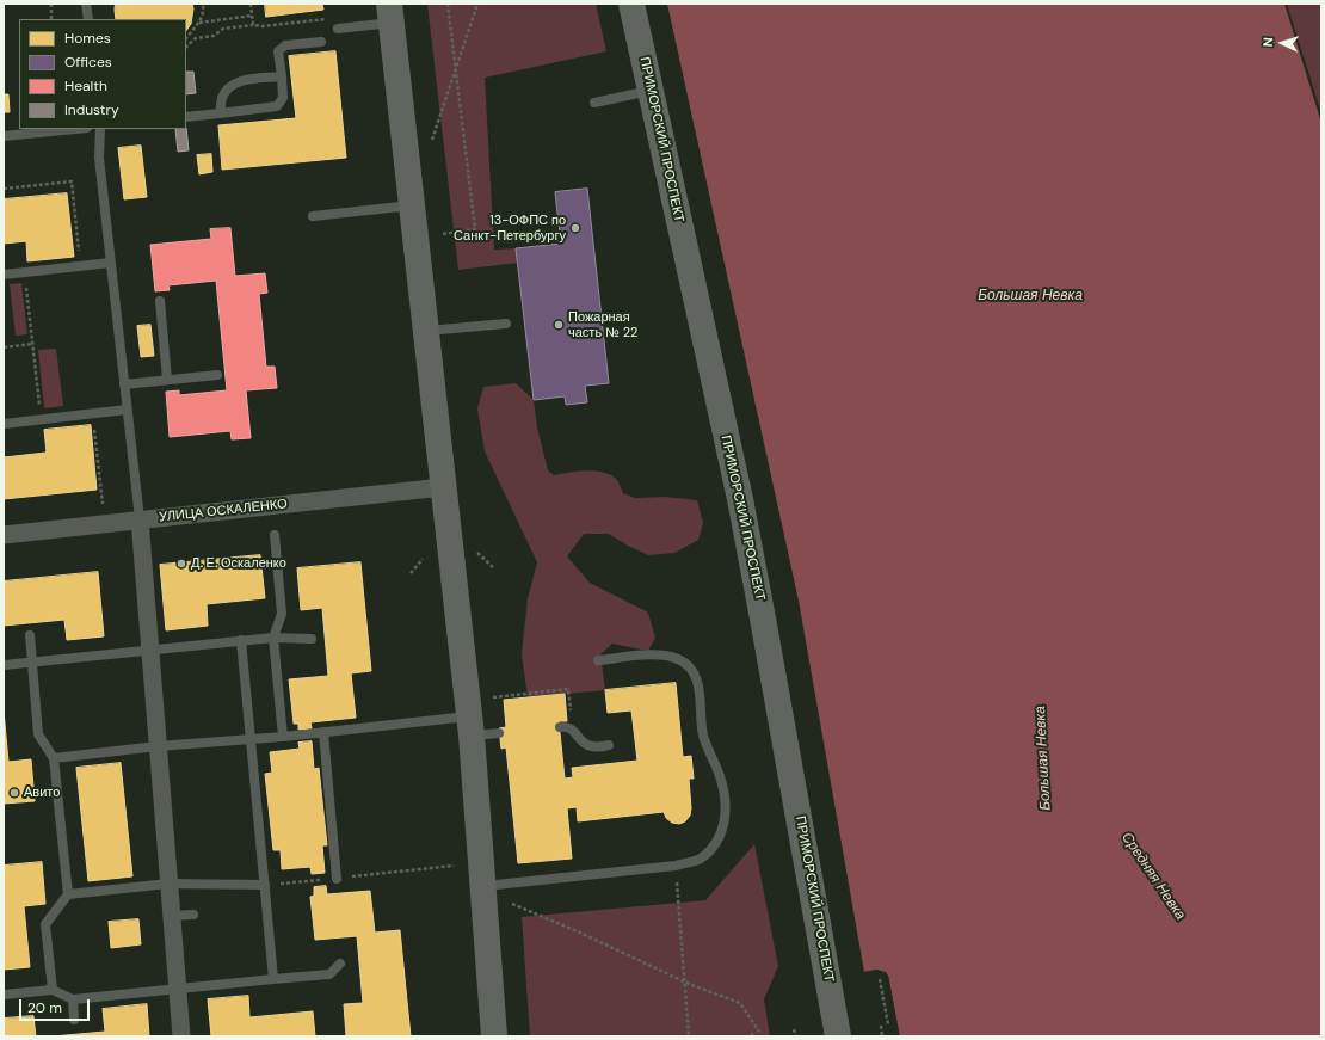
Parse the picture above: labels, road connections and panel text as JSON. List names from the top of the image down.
{
  "streets": {
    "main road": ["ПРИМОРСКИЙ ПРОСПЕКТ"],
    "street": ["УЛИЦА ОСКАЛЕНКО"]
  },
  "water": ["Большая Невка", "Средняя Невка"],
  "places": [
    "13-ОФПС по Санкт-Петербургу",
    "Пожарная часть № 22",
    "Д. Е. Оскаленко",
    "Авито"
  ],
  "legend": [
    "Homes",
    "Offices",
    "Health",
    "Industry"
  ],
  "scale_bar": "20 m",
  "north": "left"
}
